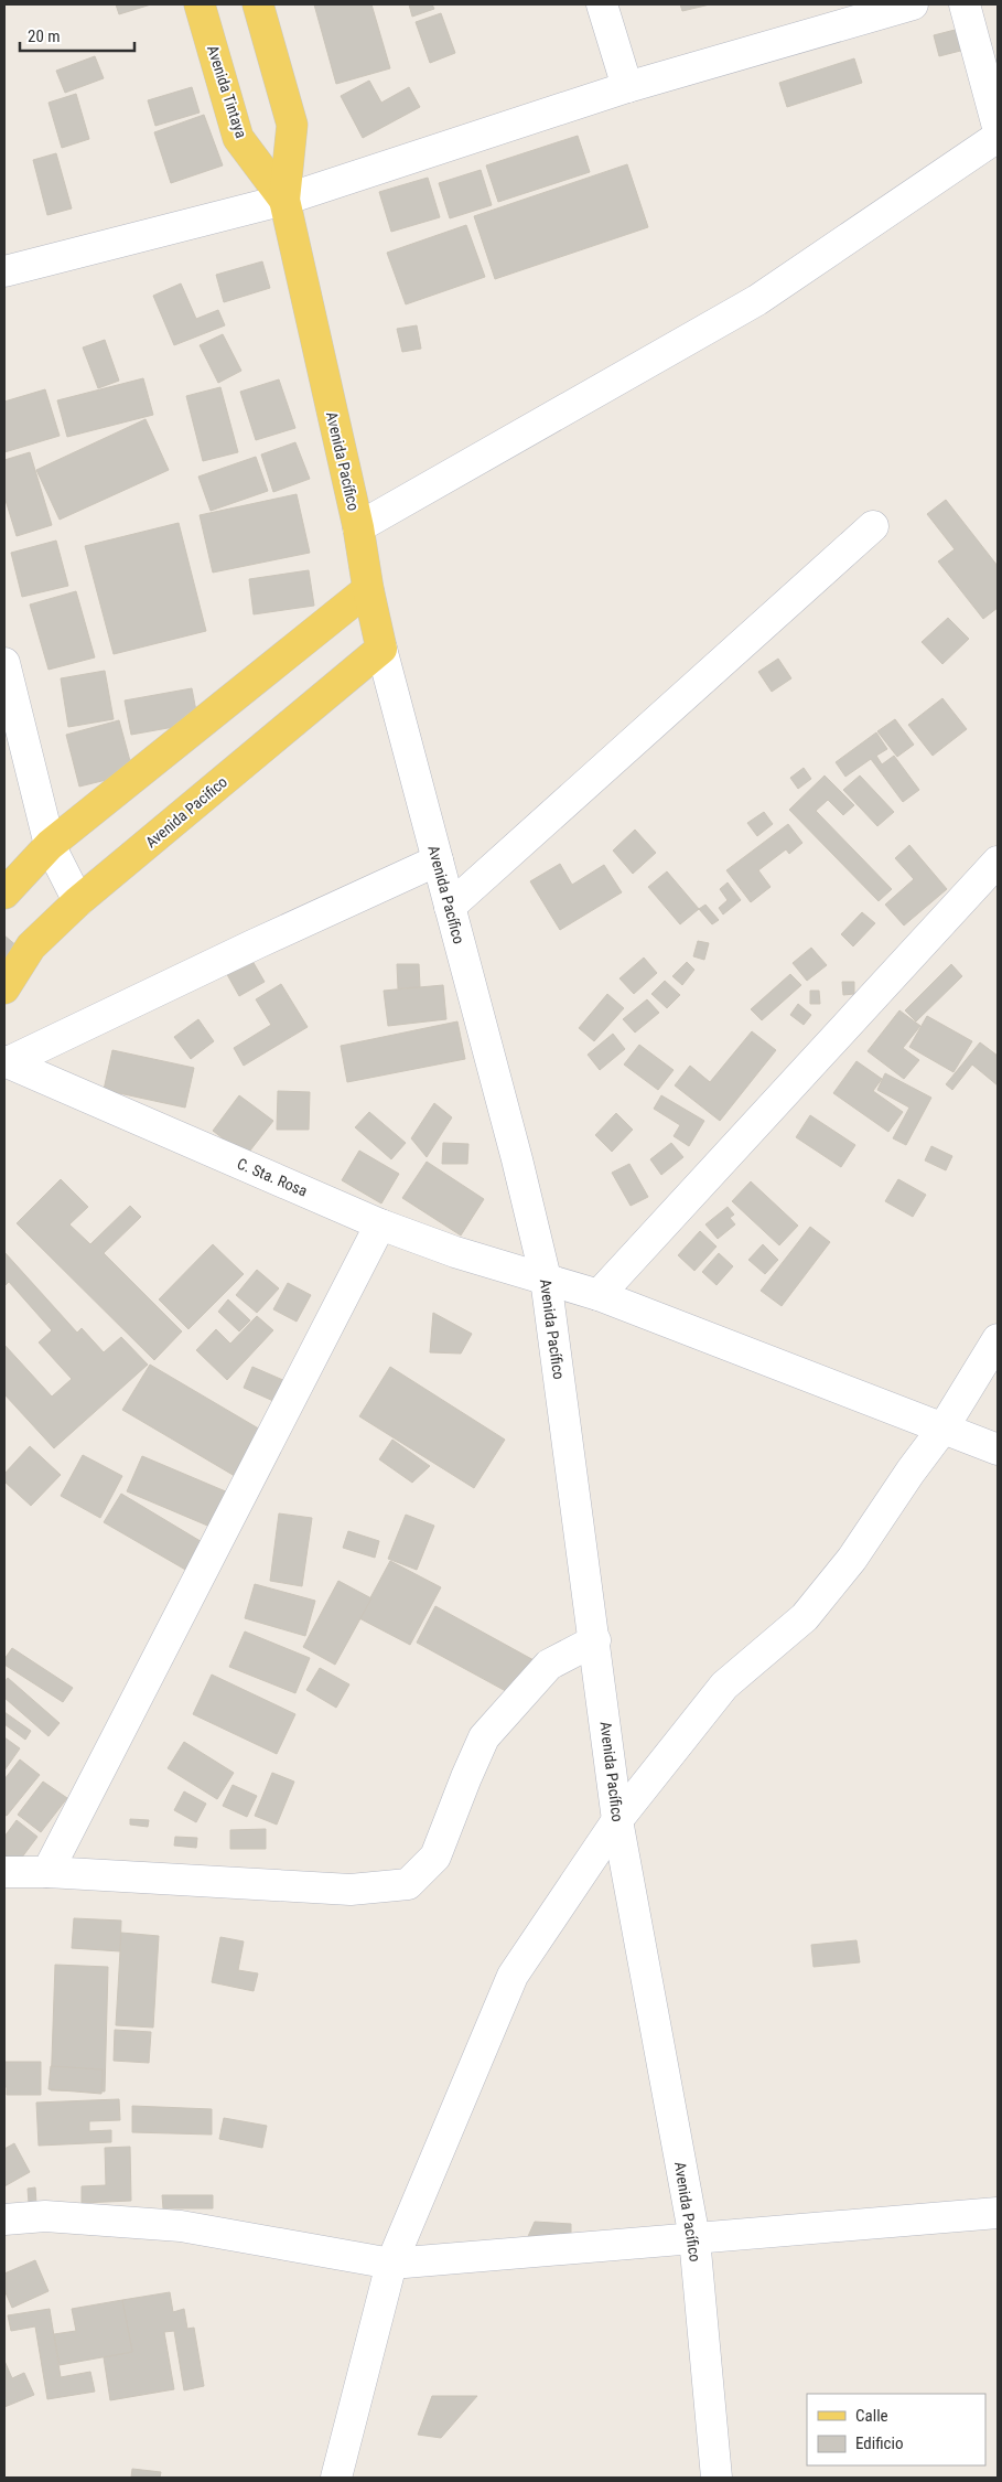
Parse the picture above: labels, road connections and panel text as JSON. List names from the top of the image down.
{
  "streets": {
    "main road": ["Avenida Tintaya", "Avenida Pacífico", "Avenida Pacifico"],
    "street": ["C. Sta. Rosa"]
  },
  "crossings": [
    ["Avenida Tintaya", "Avenida Pacífico"],
    ["Avenida Pacífico", "Avenida Pacifico"],
    ["Avenida Pacífico", "C. Sta. Rosa"]
  ],
  "legend": ["Calle", "Edificio"],
  "scale_bar": "20 m"
}
